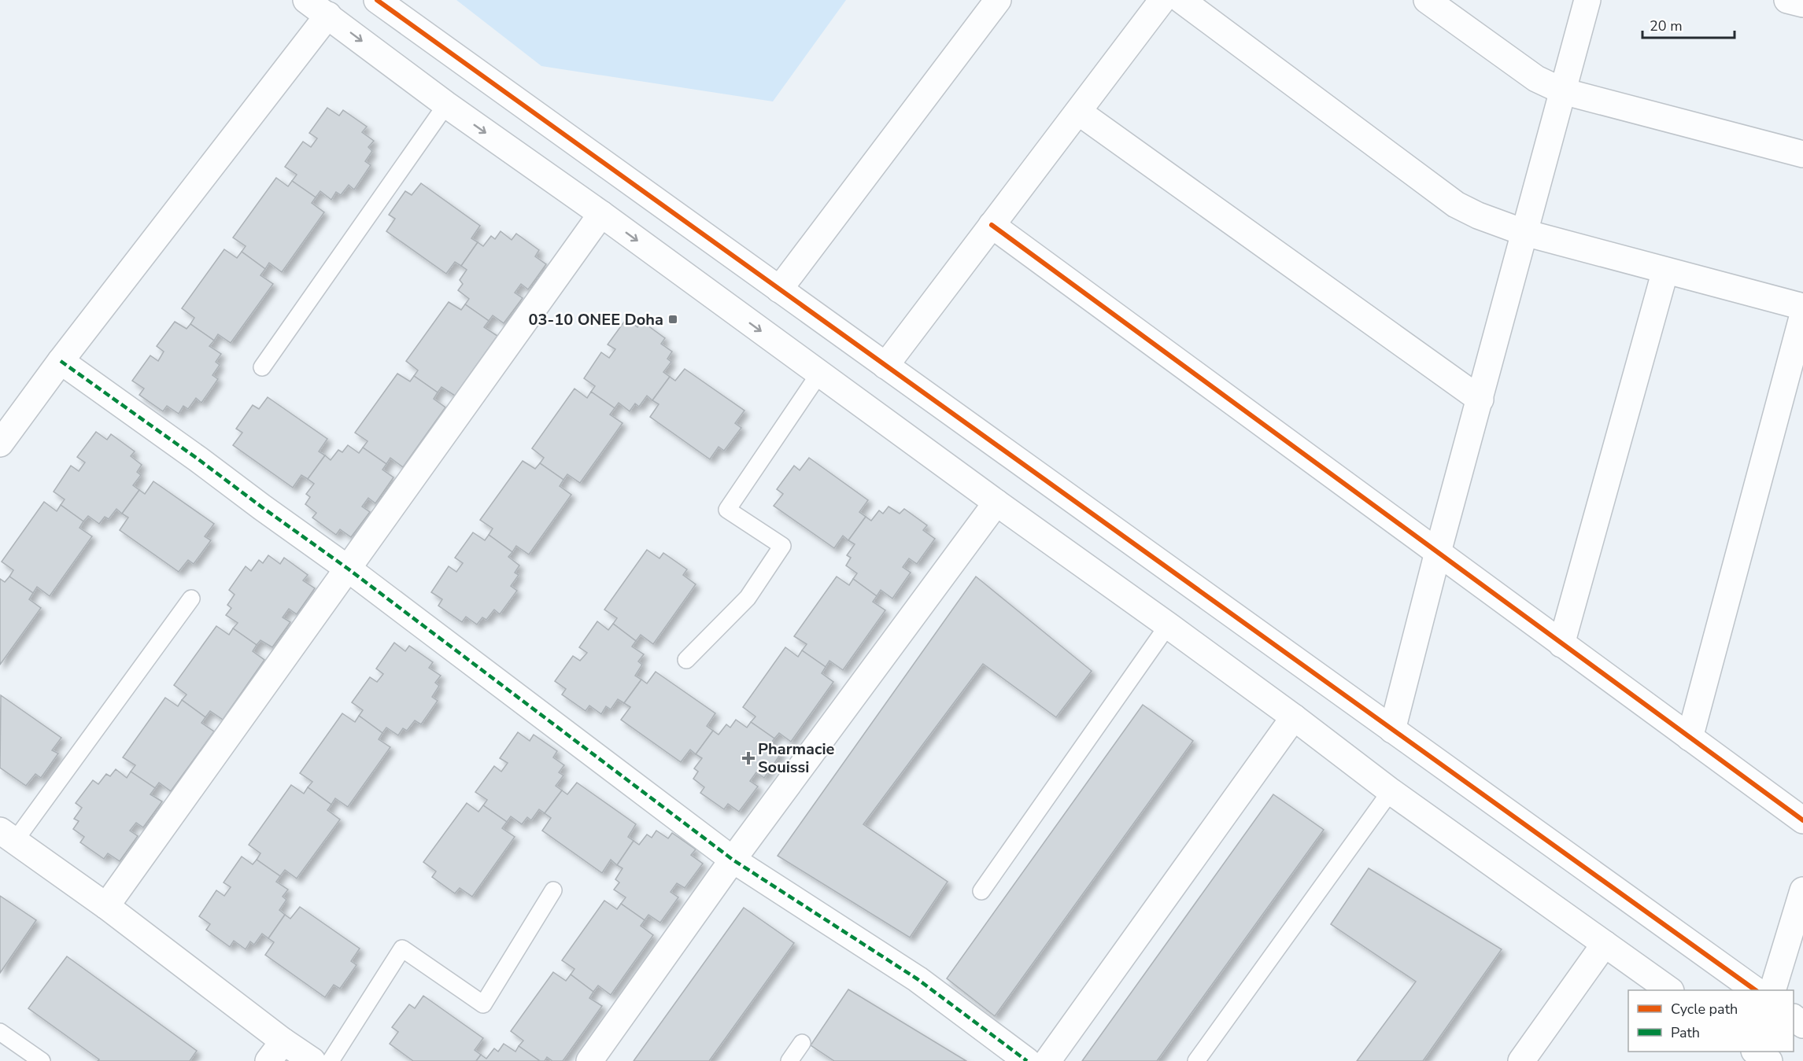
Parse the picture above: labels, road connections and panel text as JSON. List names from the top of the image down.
{
  "places": {
    "transit": ["03-10 ONEE Doha"],
    "health": ["Pharmacie Souissi"]
  },
  "legend": ["Cycle path", "Path"],
  "scale_bar": "20 m"
}
